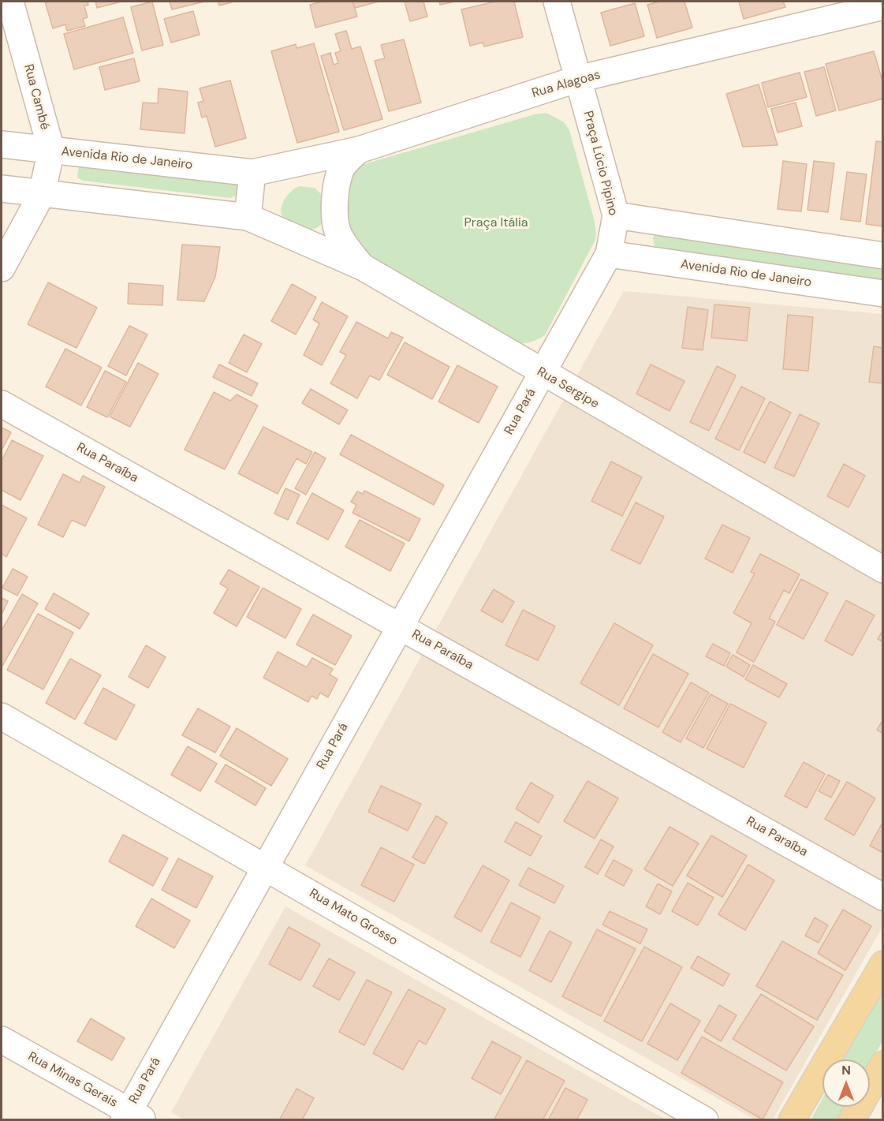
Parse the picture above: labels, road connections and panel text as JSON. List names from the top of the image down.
{
  "streets": {
    "street": [
      "Rua Alagoas",
      "Rua Cambé",
      "Avenida Rio de Janeiro",
      "Praça Lúcio Pipino",
      "Rua Sergipe",
      "Rua Pará",
      "Rua Paraíba",
      "Rua Mato Grosso",
      "Rua Minas Gerais"
    ]
  },
  "crossings": [
    ["Rua Alagoas", "Avenida Rio de Janeiro"],
    ["Rua Alagoas", "Praça Lúcio Pipino"],
    ["Rua Cambé", "Avenida Rio de Janeiro"],
    ["Avenida Rio de Janeiro", "Praça Lúcio Pipino"],
    ["Praça Lúcio Pipino", "Rua Sergipe"],
    ["Praça Lúcio Pipino", "Rua Pará"],
    ["Rua Sergipe", "Rua Pará"],
    ["Rua Pará", "Rua Paraíba"],
    ["Rua Pará", "Rua Mato Grosso"],
    ["Rua Pará", "Rua Minas Gerais"]
  ],
  "parks": ["Praça Itália"],
  "north": "top"
}
